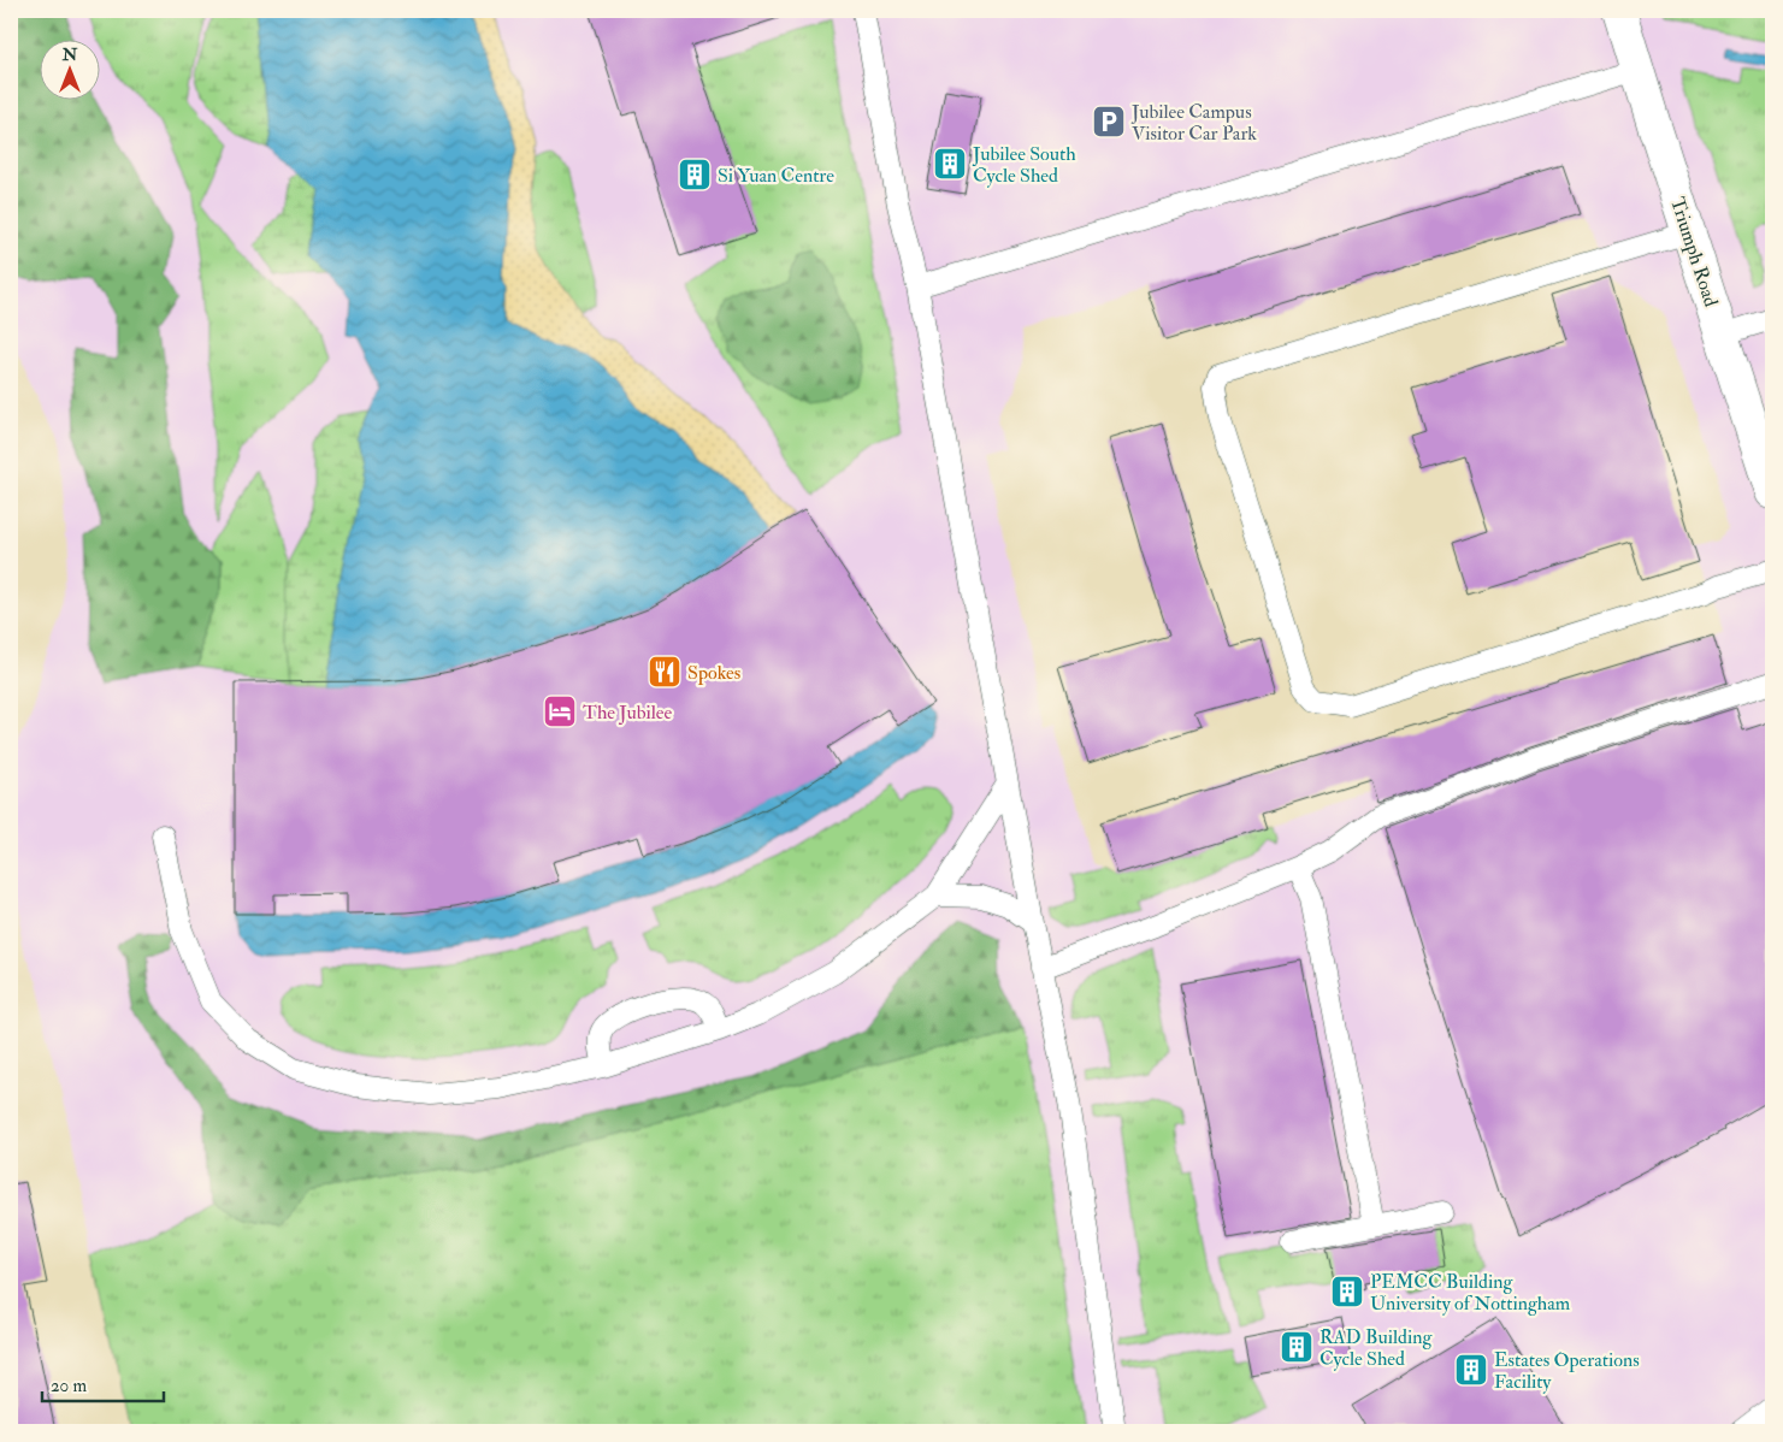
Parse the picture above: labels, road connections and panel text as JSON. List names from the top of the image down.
{
  "streets": {
    "street": ["Triumph Road"]
  },
  "places": {
    "parking": ["Jubilee Campus Visitor Car Park"],
    "building": [
      "Jubilee South Cycle Shed",
      "Si Yuan Centre",
      "PEMCC Building University of Nottingham",
      "RAD Building Cycle Shed",
      "Estates Operations Facility"
    ],
    "restaurant": ["Spokes"],
    "hotel": ["The Jubilee"]
  },
  "scale_bar": "20 m",
  "north": "top"
}
